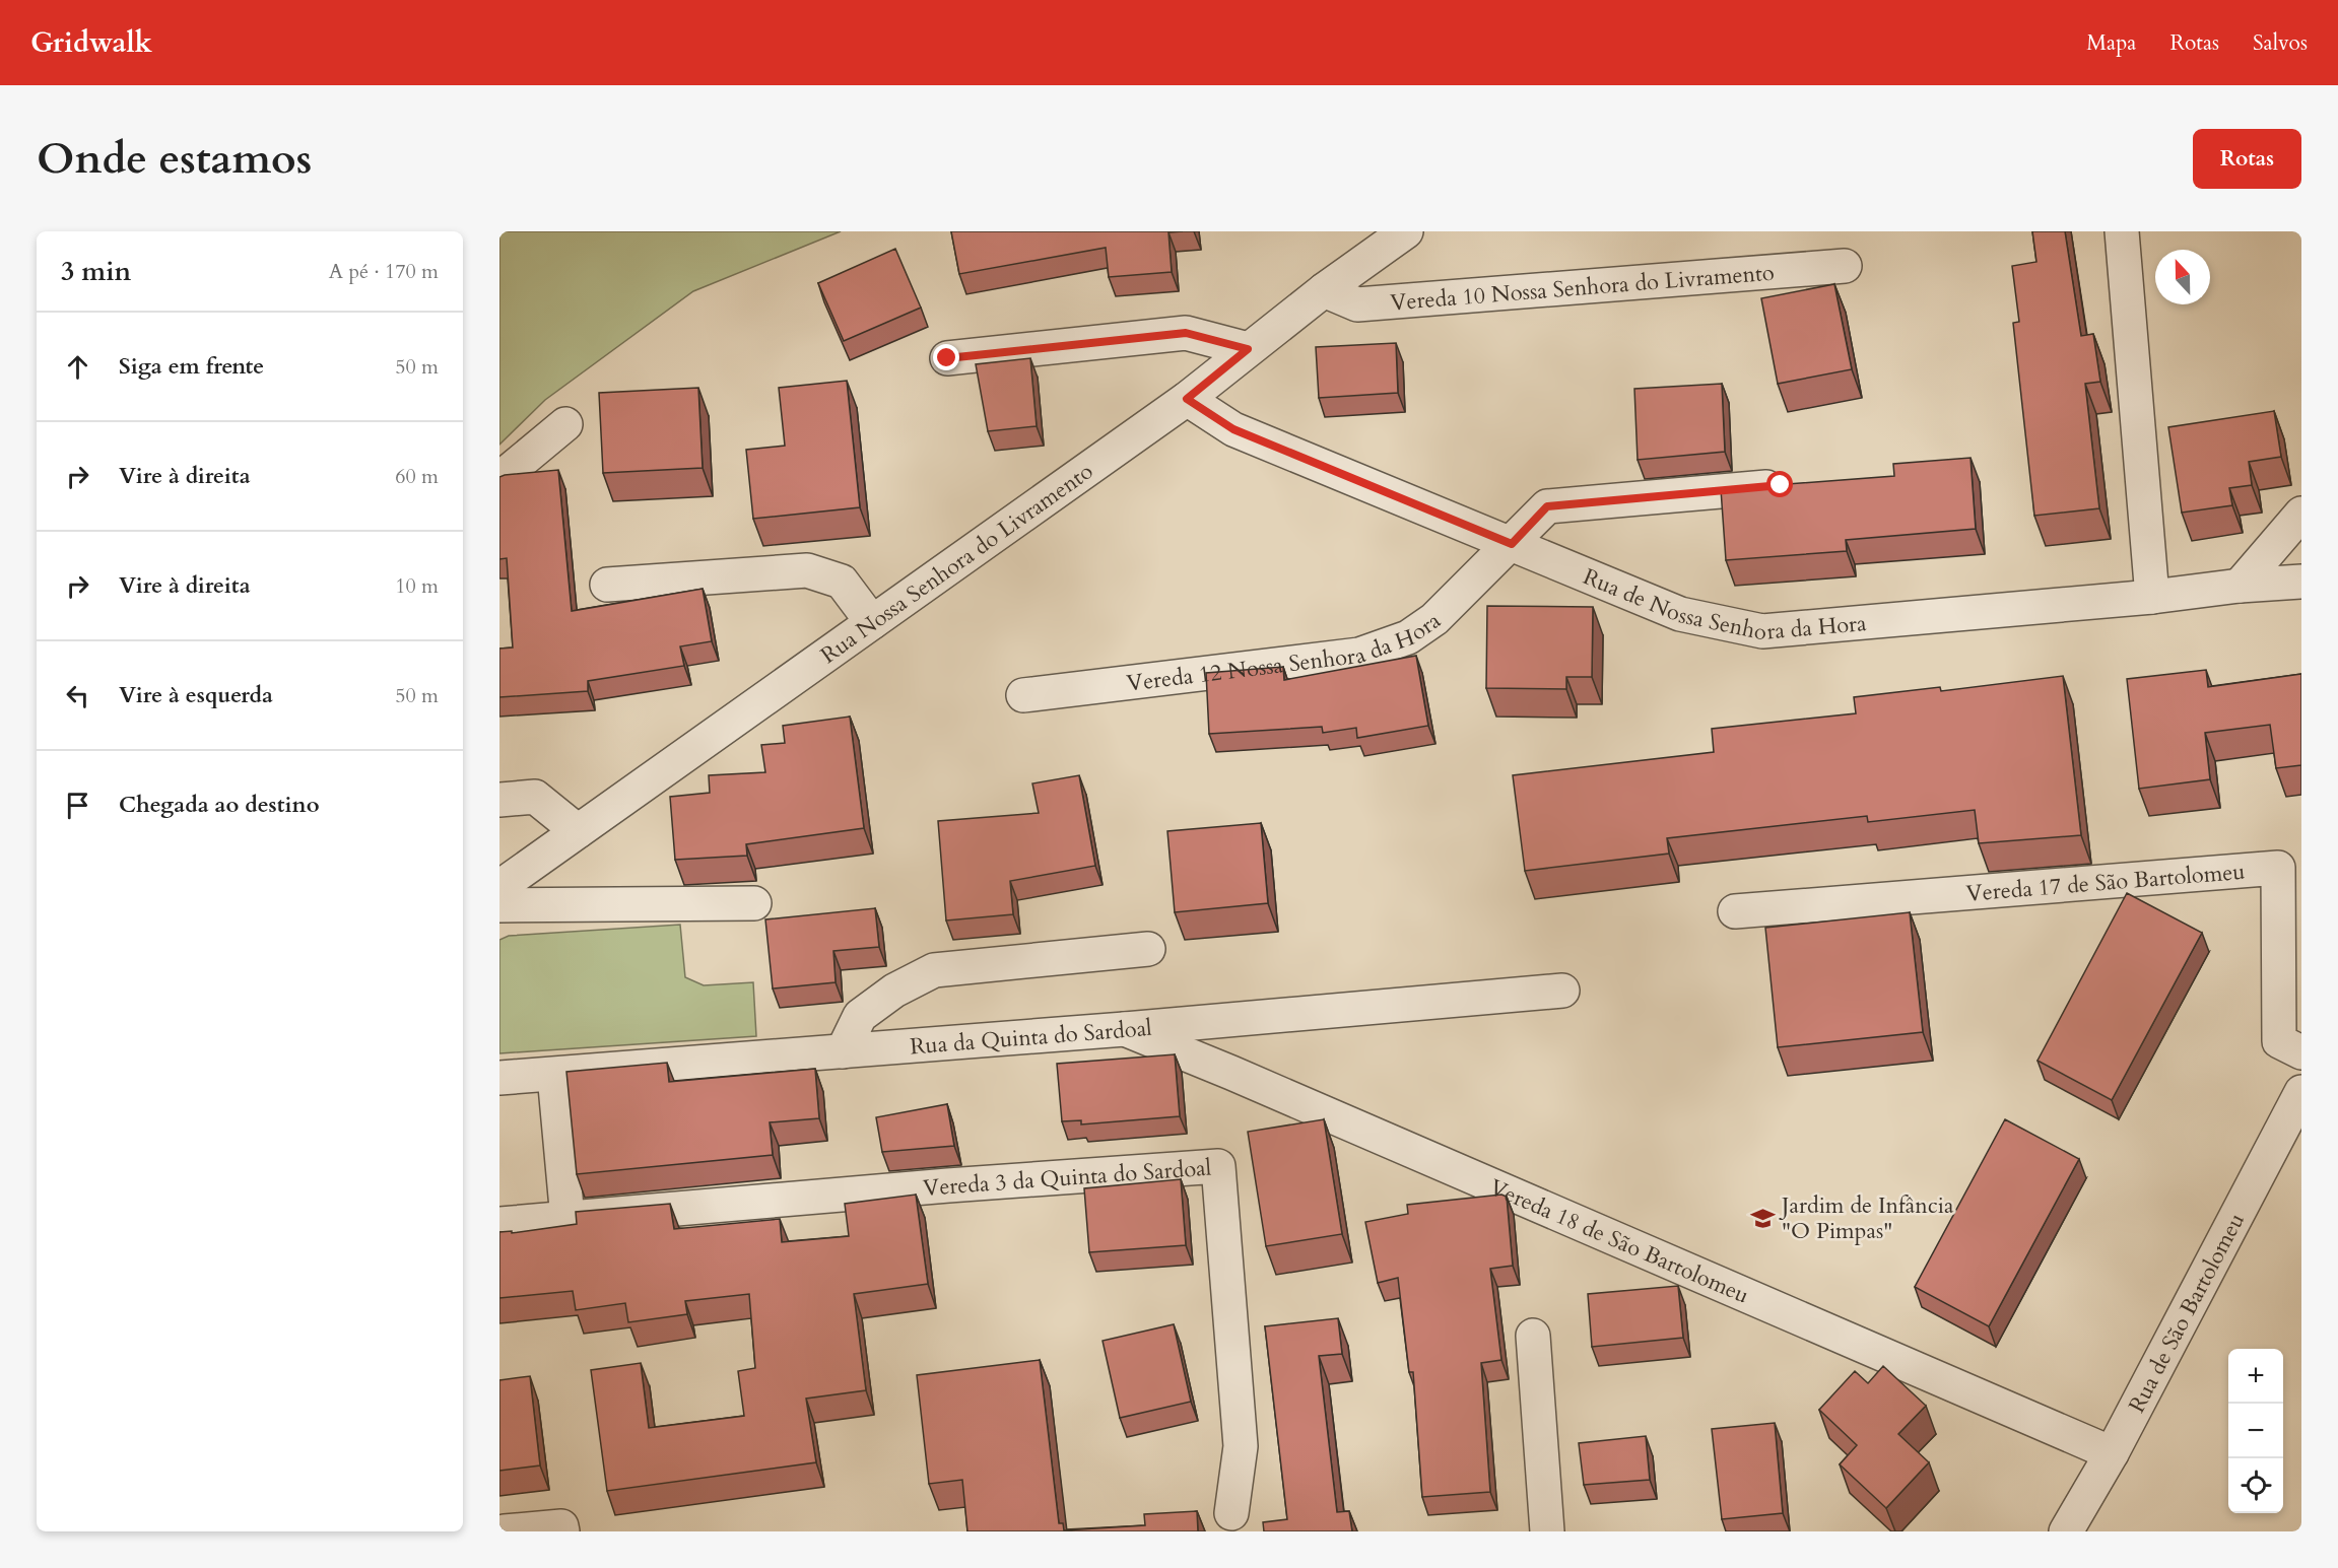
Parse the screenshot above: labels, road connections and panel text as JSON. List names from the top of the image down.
{
  "streets": {
    "street": [
      "Vereda 10 Nossa Senhora do Livramento",
      "Rua Nossa Senhora do Livramento",
      "Rua de Nossa Senhora da Hora",
      "Vereda 12 Nossa Senhora da Hora",
      "Vereda 17 de São Bartolomeu",
      "Rua da Quinta do Sardoal",
      "Vereda 3 da Quinta do Sardoal",
      "Vereda 18 de São Bartolomeu",
      "Rua de São Bartolomeu"
    ]
  },
  "crossings": [
    ["Vereda 10 Nossa Senhora do Livramento", "Rua Nossa Senhora do Livramento"],
    ["Rua Nossa Senhora do Livramento", "Rua de Nossa Senhora da Hora"],
    ["Rua de Nossa Senhora da Hora", "Vereda 12 Nossa Senhora da Hora"],
    ["Rua da Quinta do Sardoal", "Vereda 18 de São Bartolomeu"],
    ["Vereda 18 de São Bartolomeu", "Rua de São Bartolomeu"]
  ],
  "places": {
    "school or university": ["Jardim de Infância \"O Pimpas\""]
  },
  "north": "top",
  "page": {
    "header": "Gridwalk",
    "nav": ["Mapa", "Rotas", "Salvos"],
    "buttons": "Rotas",
    "title": "Onde estamos",
    "heading": ["3 min", "A pé · 170 m"],
    "list": [
      ["Siga em frente", "50 m"],
      ["Vire à direita", "60 m"],
      ["Vire à direita", "10 m"],
      ["Vire à esquerda", "50 m"],
      "Chegada ao destino"
    ],
    "map_buttons": ["+", "−"]
  }
}
